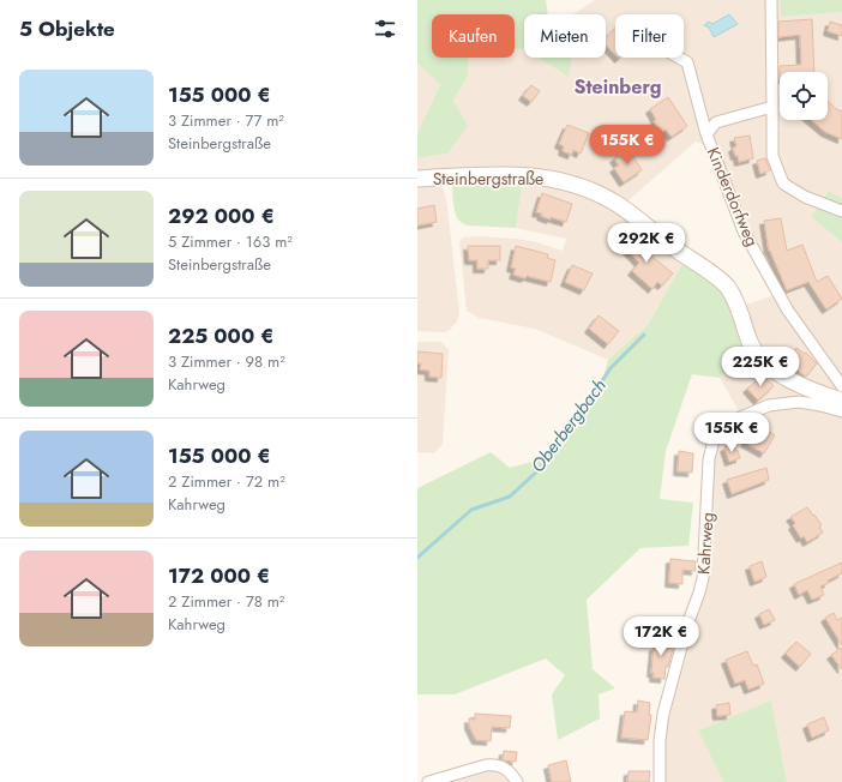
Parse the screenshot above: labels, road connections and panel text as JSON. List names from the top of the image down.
{
  "streets": {
    "main road": ["Steinbergstraße"],
    "street": ["Kinderdorfweg", "Kahrweg"]
  },
  "districts": ["Steinberg"],
  "water": ["Oberbergbach"],
  "page": {
    "heading": "5 Objekte",
    "chip": ["Kaufen", "Mieten", "Filter"],
    "list": [
      {
        "name": "155 000 €",
        "note": "3 Zimmer · 77 m² · Steinbergstraße"
      },
      {
        "name": "292 000 €",
        "note": "5 Zimmer · 163 m² · Steinbergstraße"
      },
      {
        "name": "225 000 €",
        "note": "3 Zimmer · 98 m² · Kahrweg"
      },
      {
        "name": "155 000 €",
        "note": "2 Zimmer · 72 m² · Kahrweg"
      },
      {
        "name": "172 000 €",
        "note": "2 Zimmer · 78 m² · Kahrweg"
      }
    ],
    "price": [
      "155K €",
      "292K €",
      "225K €",
      "155K €",
      "172K €"
    ]
  }
}
